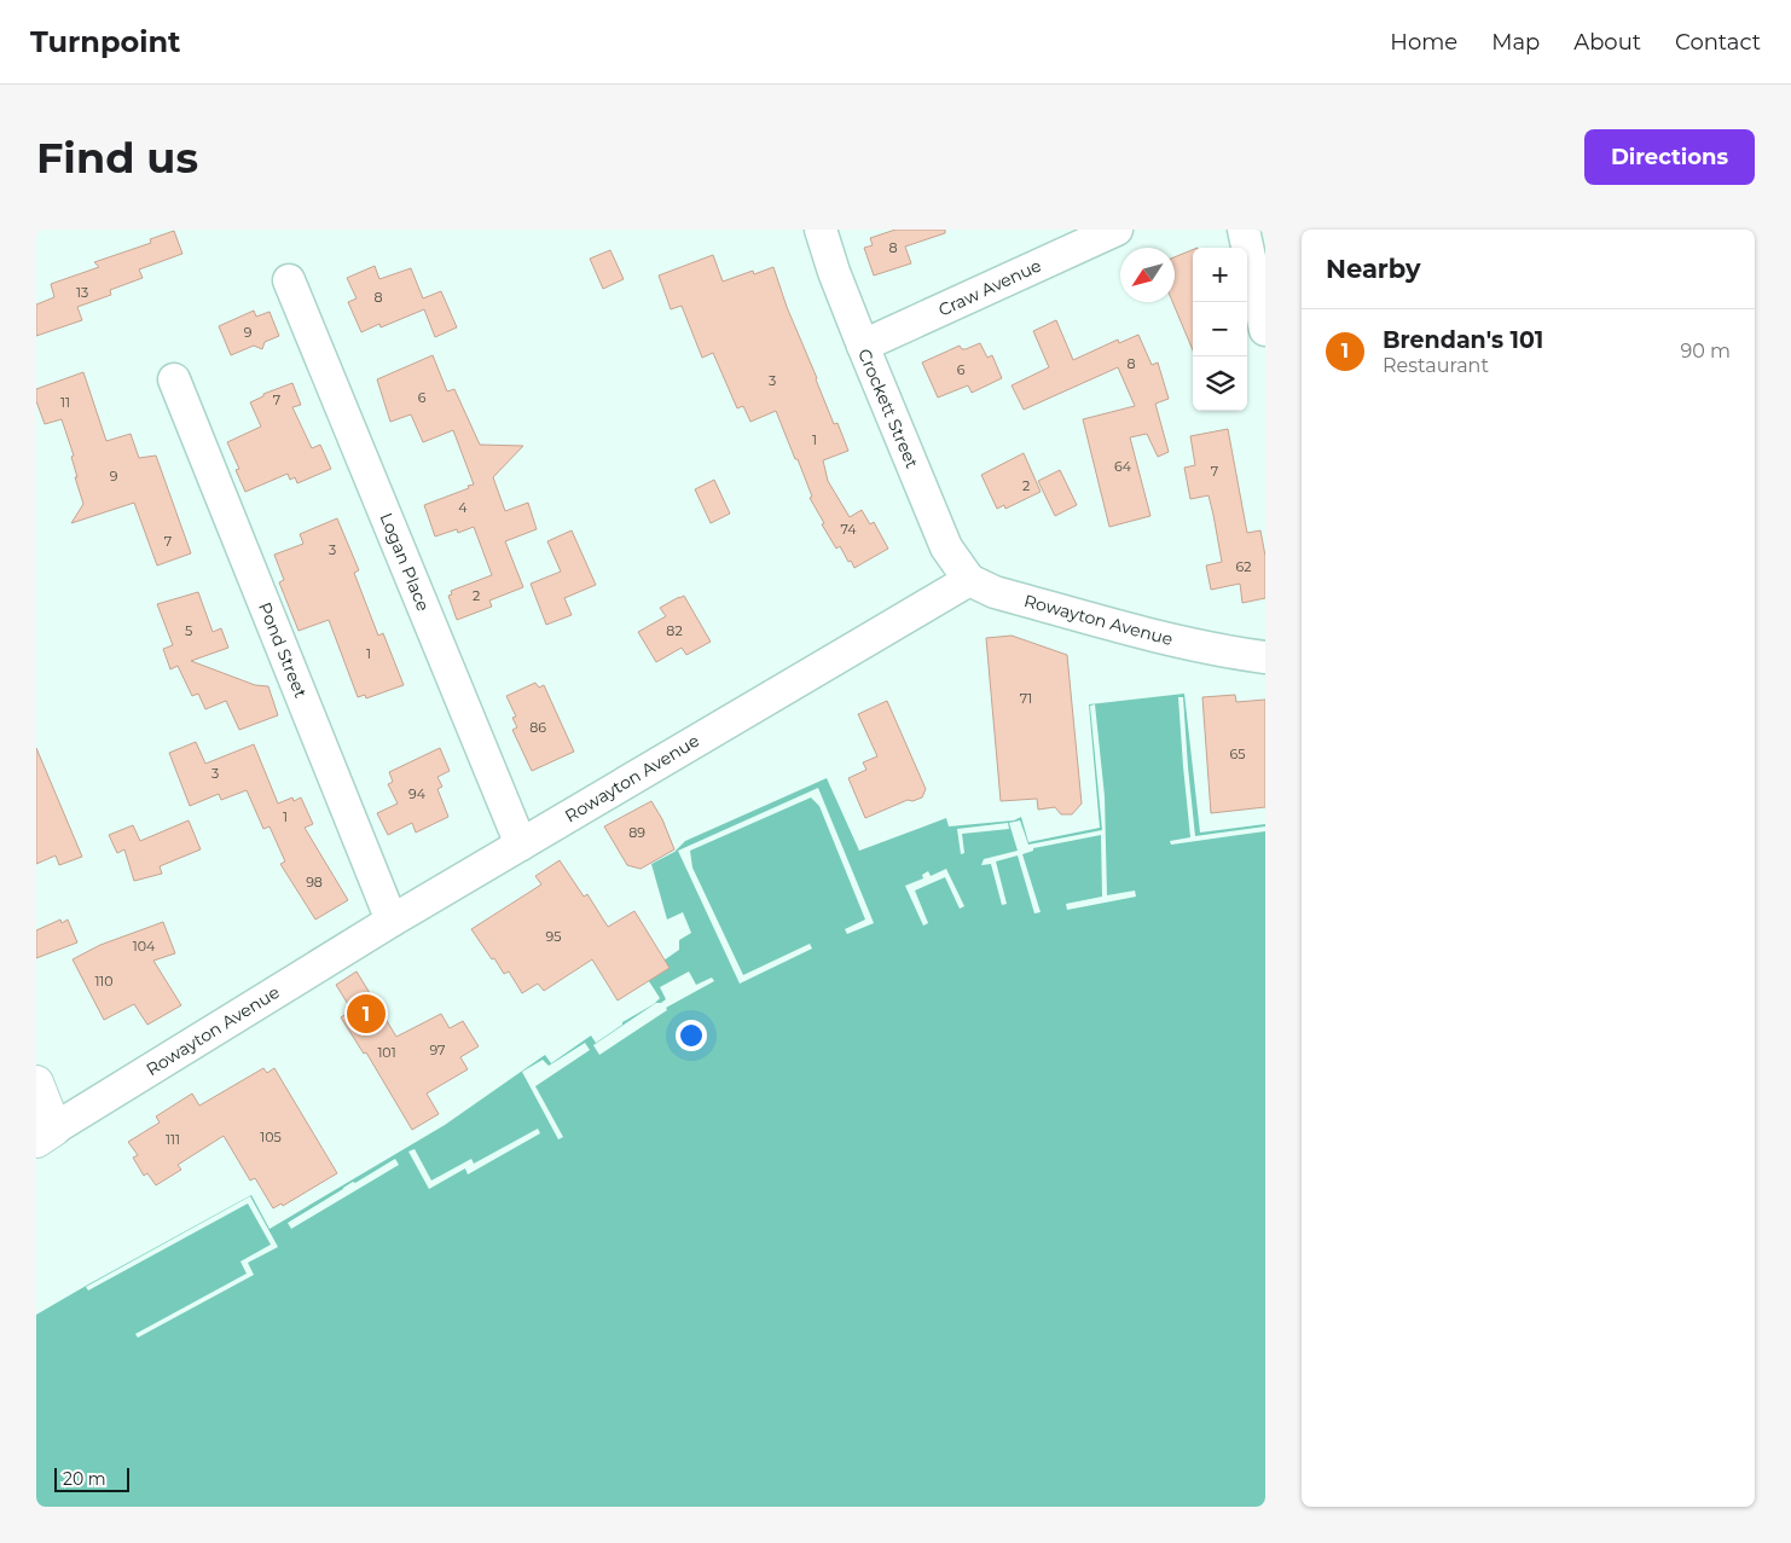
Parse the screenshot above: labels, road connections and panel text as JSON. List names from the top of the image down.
{
  "streets": {
    "street": [
      "Craw Avenue",
      "Crockett Street",
      "Logan Place",
      "Rowayton Avenue",
      "Pond Street"
    ]
  },
  "crossings": [
    ["Craw Avenue", "Crockett Street"],
    ["Crockett Street", "Rowayton Avenue"],
    ["Logan Place", "Rowayton Avenue"],
    ["Rowayton Avenue", "Pond Street"]
  ],
  "house_numbers": [
    "8",
    "13",
    "8",
    "9",
    "8",
    "6",
    "3",
    "6",
    "7",
    "11",
    "1",
    "64",
    "7",
    "9",
    "2",
    "4",
    "74",
    "7",
    "3",
    "62",
    "2",
    "5",
    "82",
    "1",
    "71",
    "86",
    "65",
    "3",
    "94",
    "1",
    "89",
    "98",
    "95",
    "104",
    "110",
    "97",
    "101",
    "105",
    "111"
  ],
  "scale_bar": "20 m",
  "north": "bottom left",
  "page": {
    "header": "Turnpoint",
    "nav": [
      "Home",
      "Map",
      "About",
      "Contact"
    ],
    "buttons": "Directions",
    "title": "Find us",
    "heading": "Nearby",
    "map_buttons": ["+", "−"],
    "list": [
      {
        "mark": "1",
        "name": "Brendan's 101",
        "note": "Restaurant",
        "value": "90 m"
      }
    ],
    "pins": "1",
    "scale": "20 m"
  }
}
